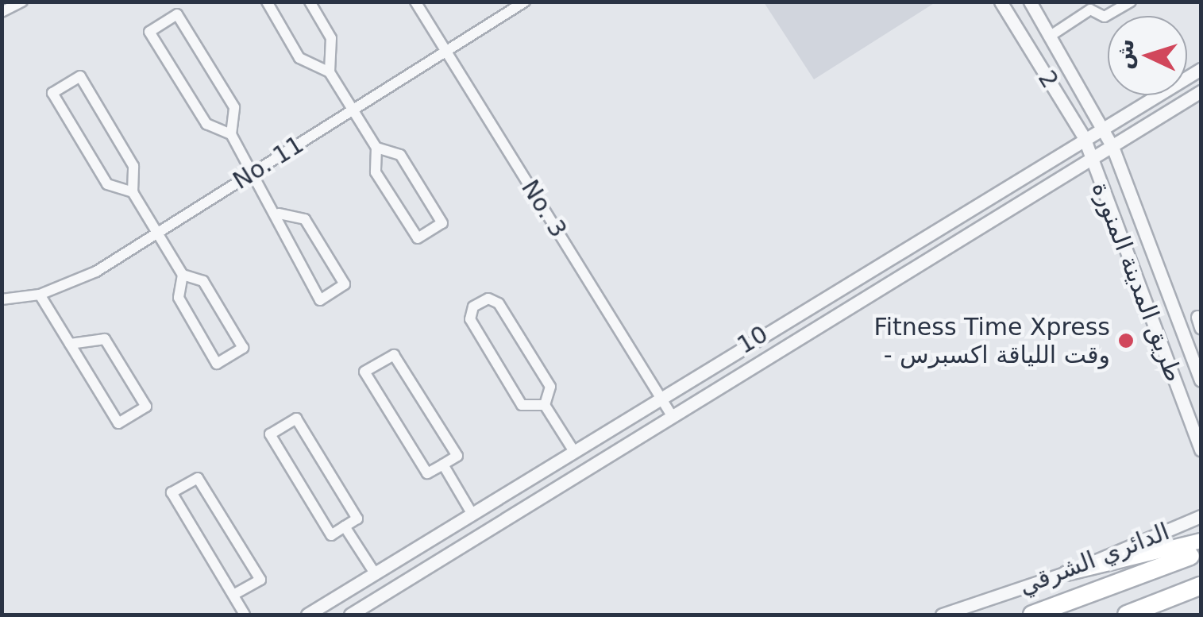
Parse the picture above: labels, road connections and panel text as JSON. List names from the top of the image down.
{
  "streets": {
    "street": [
      "2",
      "No. 11",
      "No. 3",
      "طريق المدينة المنورة",
      "10",
      "الدائري الشرقي"
    ]
  },
  "crossings": [
    ["2", "طريق المدينة المنورة"],
    ["2", "10"],
    ["No. 11", "No. 3"],
    ["No. 3", "10"],
    ["طريق المدينة المنورة", "10"]
  ],
  "places": ["Fitness Time Xpress - وقت اللياقة اكسبرس"],
  "north": "left"
}
